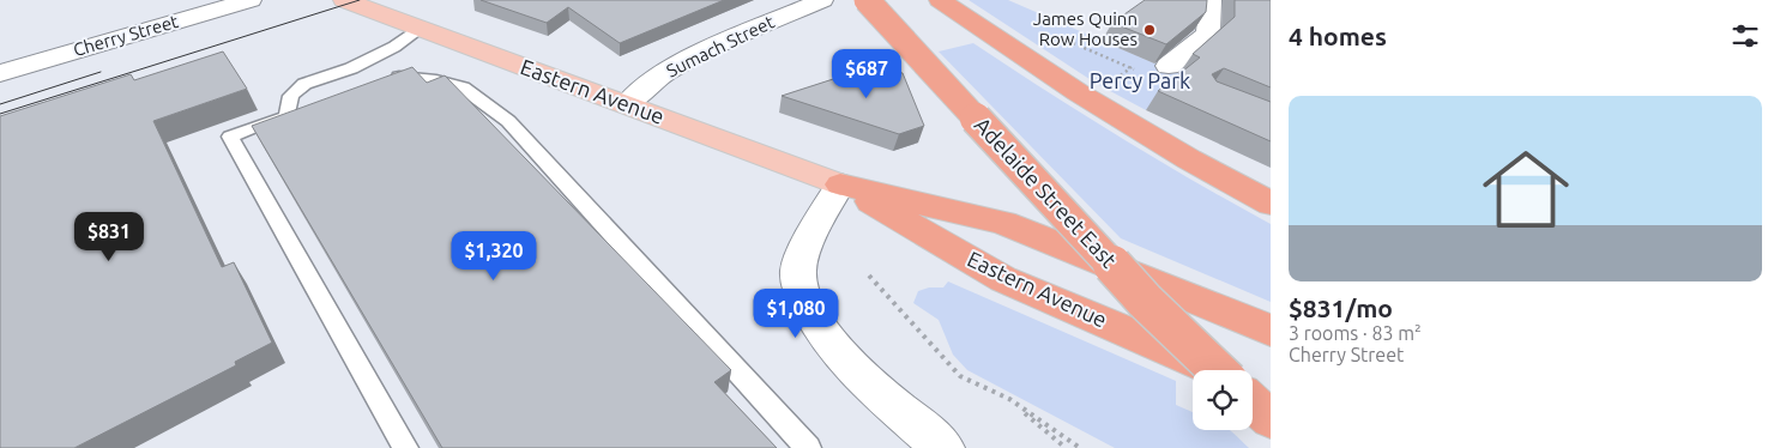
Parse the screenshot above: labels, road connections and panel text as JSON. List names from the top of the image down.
{
  "streets": {
    "highway": ["Eastern Avenue", "Adelaide Street East"],
    "street": ["Cherry Street", "Sumach Street"]
  },
  "crossings": [
    ["Sumach Street", "Eastern Avenue"]
  ],
  "parks": ["Percy Park"],
  "places": ["James Quinn Row Houses"],
  "page": {
    "heading": "4 homes",
    "price": [
      "$687",
      "$831",
      "$1,320",
      "$1,080"
    ],
    "list": [
      {
        "name": "$831/mo",
        "note": "3 rooms · 83 m² · Cherry Street"
      }
    ]
  }
}
